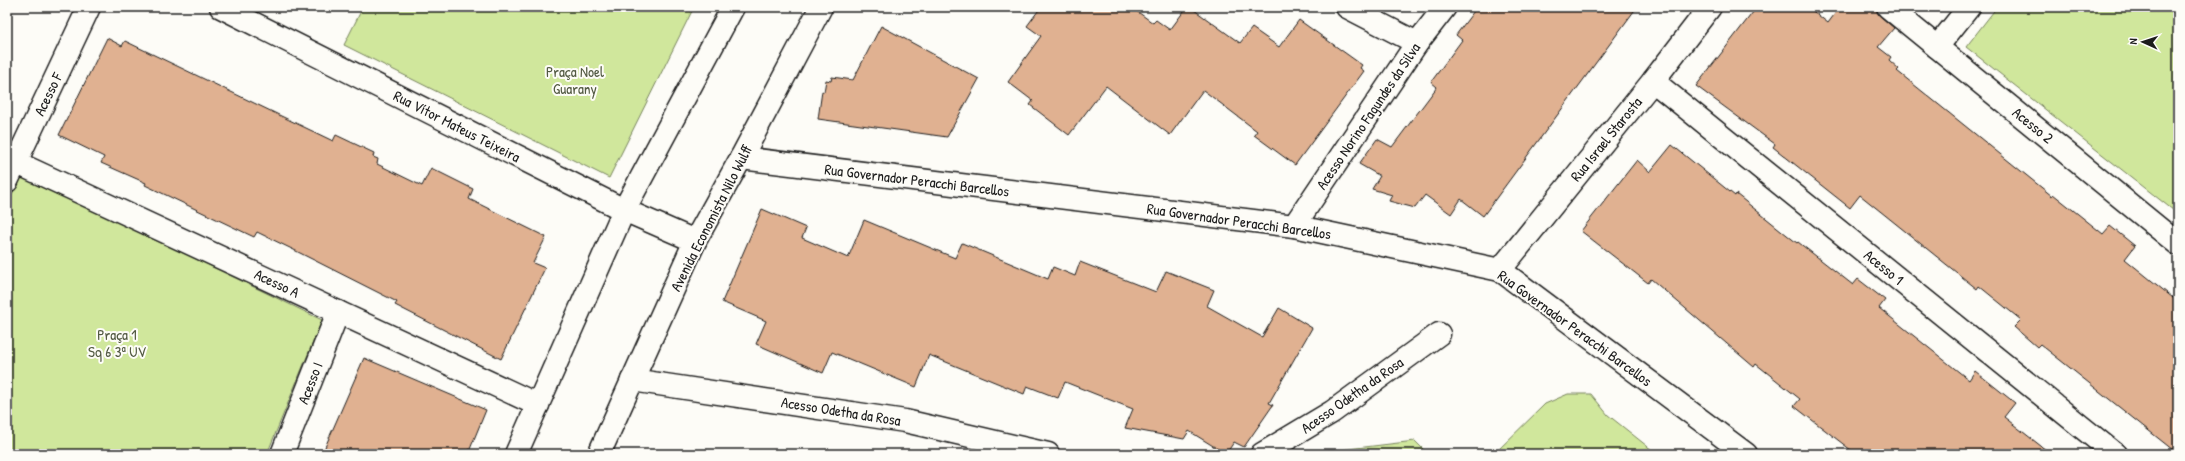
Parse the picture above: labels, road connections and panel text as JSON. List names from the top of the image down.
{
  "streets": {
    "street": [
      "Acesso F",
      "Acesso Norino Fagundes da Silva",
      "Acesso 2",
      "Rua Vítor Mateus Teixeira",
      "Rua Israel Starosta",
      "Rua Governador Peracchi Barcellos",
      "Avenida Economista Nilo Wulff",
      "Acesso 1",
      "Acesso A",
      "Acesso I",
      "Acesso Odetha da Rosa"
    ]
  },
  "crossings": [
    ["Acesso F", "Acesso A"],
    ["Acesso Norino Fagundes da Silva", "Rua Governador Peracchi Barcellos"],
    ["Rua Vítor Mateus Teixeira", "Avenida Economista Nilo Wulff"],
    ["Rua Israel Starosta", "Rua Governador Peracchi Barcellos"],
    ["Rua Israel Starosta", "Acesso 1"],
    ["Rua Governador Peracchi Barcellos", "Avenida Economista Nilo Wulff"],
    ["Avenida Economista Nilo Wulff", "Acesso Odetha da Rosa"],
    ["Acesso A", "Acesso I"]
  ],
  "parks": ["Praça Noel Guarany", "Praça 1 Sq 6 3ª UV"],
  "north": "left"
}
